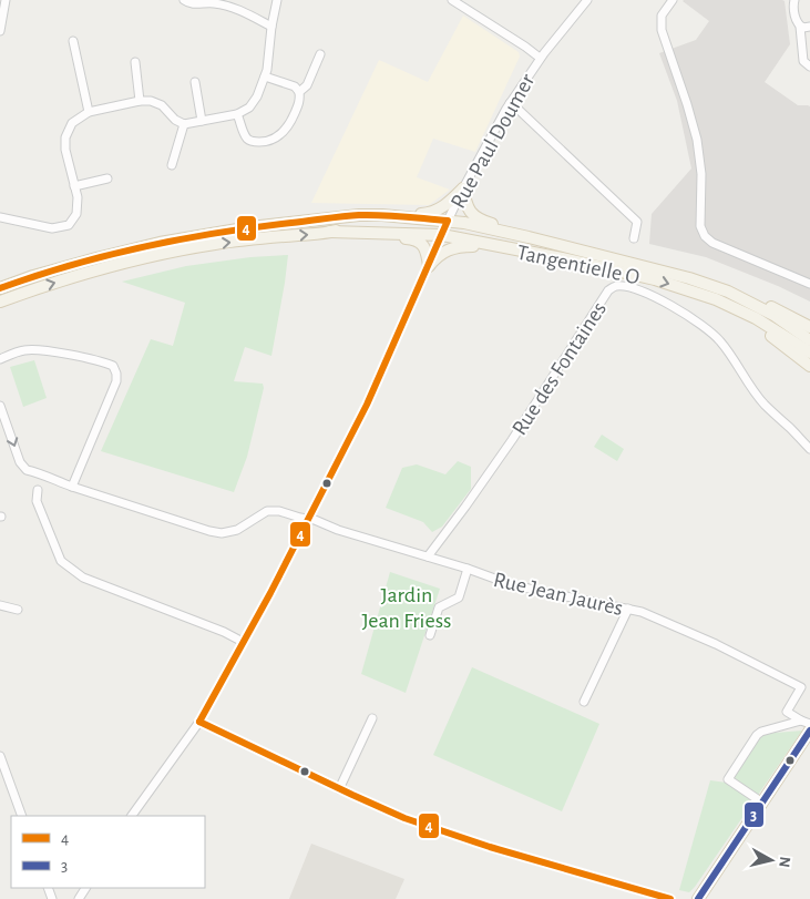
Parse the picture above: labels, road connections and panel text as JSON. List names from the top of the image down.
{
  "streets": {
    "main road": ["Tangentielle O"],
    "street": ["Rue Paul Doumer", "Rue des Fontaines", "Rue Jean Jaurès"]
  },
  "crossings": [
    ["Rue Paul Doumer", "Tangentielle O"],
    ["Rue Paul Doumer", "Rue Jean Jaurès"],
    ["Rue des Fontaines", "Rue Jean Jaurès"]
  ],
  "parks": ["Jardin Jean Friess"],
  "lines": ["transit line 4", "transit line 3"],
  "legend": ["4", "3"],
  "north": "right"
}
